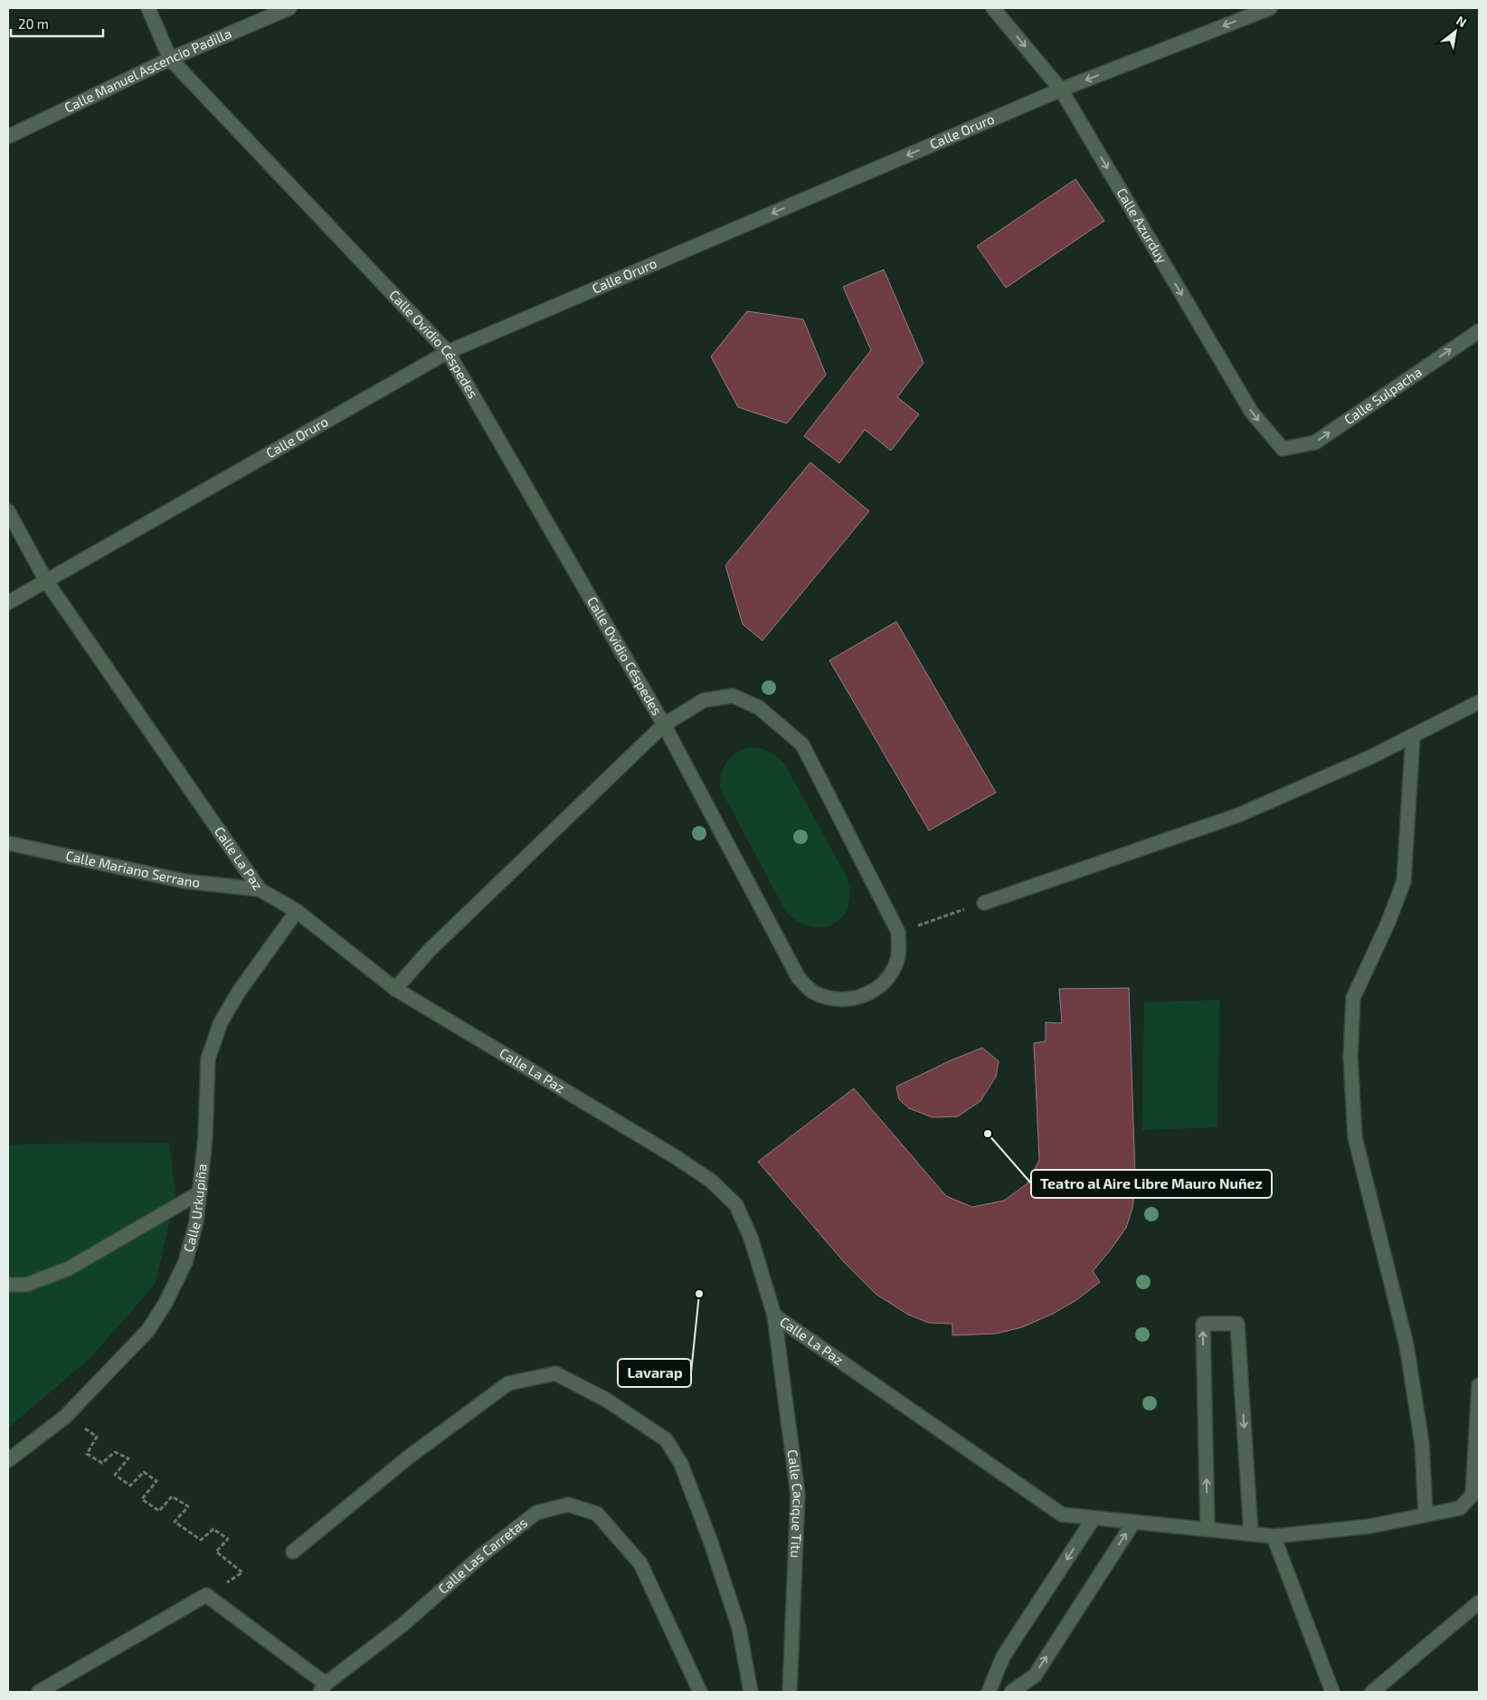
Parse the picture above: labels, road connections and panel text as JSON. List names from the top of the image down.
{
  "streets": {
    "street": [
      "Calle Manuel Ascencio Padilla",
      "Calle Oruro",
      "Calle Azurduy",
      "Calle Ovidio Céspedes",
      "Calle Sulpacha",
      "Calle La Paz",
      "Calle Mariano Serrano",
      "Calle Urkupiña",
      "Calle Cacique Titu",
      "Calle Las Carretas"
    ]
  },
  "crossings": [
    ["Calle Manuel Ascencio Padilla", "Calle Ovidio Céspedes"],
    ["Calle Oruro", "Calle Azurduy"],
    ["Calle Oruro", "Calle Ovidio Céspedes"],
    ["Calle Oruro", "Calle La Paz"],
    ["Calle Azurduy", "Calle Sulpacha"],
    ["Calle La Paz", "Calle Mariano Serrano"],
    ["Calle La Paz", "Calle Urkupiña"],
    ["Calle La Paz", "Calle Cacique Titu"]
  ],
  "one_way": ["Calle Oruro", "Calle Azurduy", "Calle Sulpacha"],
  "places": ["Teatro al Aire Libre Mauro Nuñez", "Lavarap"],
  "scale_bar": "20 m",
  "north": "top right"
}
